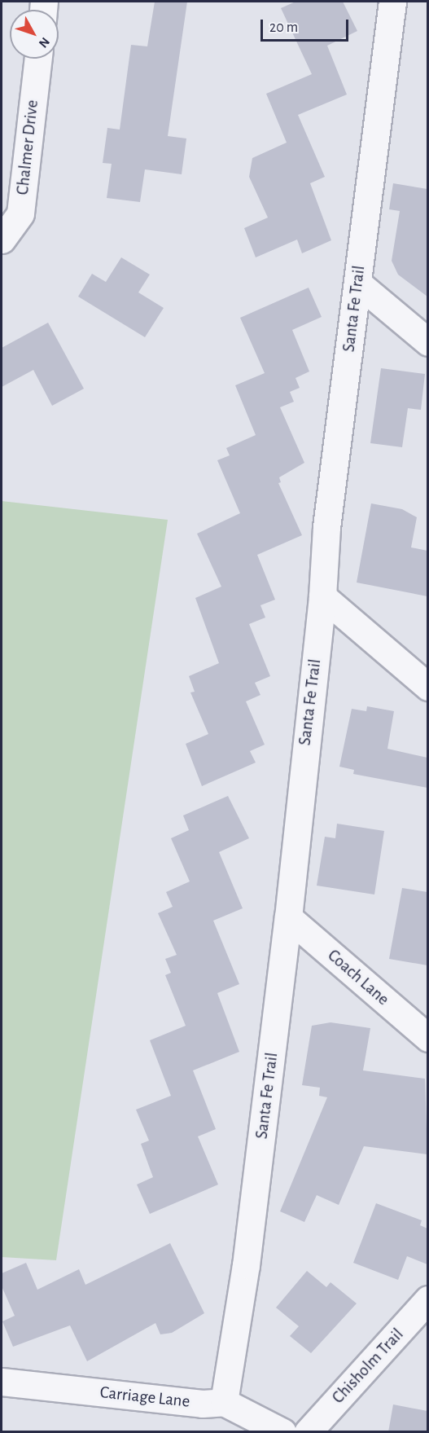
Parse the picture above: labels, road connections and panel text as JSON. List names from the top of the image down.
{
  "streets": {
    "street": [
      "Chalmer Drive",
      "Santa Fe Trail",
      "Coach Lane",
      "Chisholm Trail",
      "Carriage Lane"
    ]
  },
  "crossings": [
    ["Santa Fe Trail", "Coach Lane"],
    ["Santa Fe Trail", "Carriage Lane"]
  ],
  "scale_bar": "20 m",
  "north": "bottom right"
}
